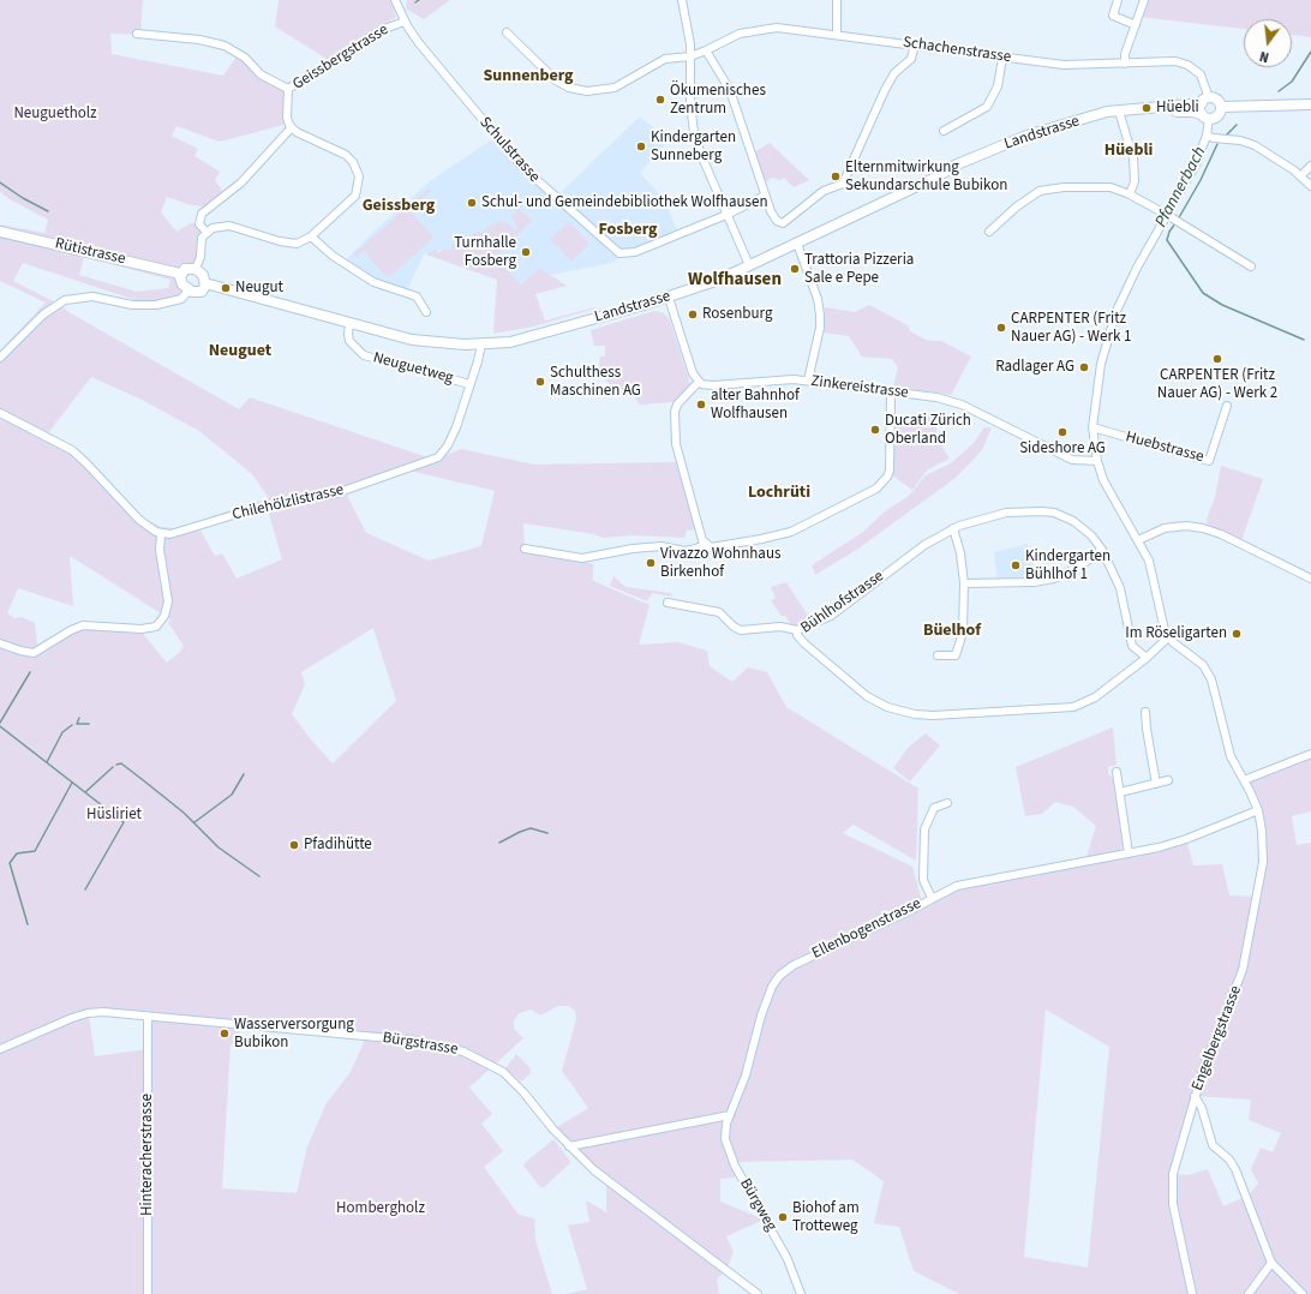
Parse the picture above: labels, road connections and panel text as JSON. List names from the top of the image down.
{
  "streets": {
    "main road": ["Landstrasse", "Rütistrasse"],
    "street": [
      "Schachenstrasse",
      "Geissbergstrasse",
      "Schulstrasse",
      "Neuguetweg",
      "Zinkereistrasse",
      "Huebstrasse",
      "Chilehölzlistrasse",
      "Bühlhofstrasse",
      "Ellenbogenstrasse",
      "Engelbergstrasse",
      "Bürgstrasse",
      "Hinteracherstrasse",
      "Bürgweg"
    ]
  },
  "crossings": [
    ["Schachenstrasse", "Landstrasse"],
    ["Geissbergstrasse", "Schulstrasse"],
    ["Landstrasse", "Rütistrasse"],
    ["Landstrasse", "Neuguetweg"],
    ["Landstrasse", "Chilehölzlistrasse"],
    ["Neuguetweg", "Chilehölzlistrasse"],
    ["Bühlhofstrasse", "Engelbergstrasse"],
    ["Ellenbogenstrasse", "Engelbergstrasse"],
    ["Ellenbogenstrasse", "Bürgweg"],
    ["Bürgstrasse", "Hinteracherstrasse"]
  ],
  "districts": [
    "Sunnenberg",
    "Hüebli",
    "Geissberg",
    "Fosberg",
    "Wolfhausen",
    "Neuguet",
    "Lochrüti",
    "Büelhof"
  ],
  "water": ["Pfannerbach"],
  "parks": ["Neuguetholz", "Hüsliriet", "Hombergholz"],
  "places": [
    "Ökumenisches Zentrum",
    "Hüebli",
    "Kindergarten Sunneberg",
    "Elternmitwirkung Sekundarschule Bubikon",
    "Schul- und Gemeindebibliothek Wolfhausen",
    "Turnhalle Fosberg",
    "Trattoria Pizzeria Sale e Pepe",
    "Neugut",
    "Rosenburg",
    "CARPENTER (Fritz Nauer AG) - Werk 1",
    "CARPENTER (Fritz Nauer AG) - Werk 2",
    "Radlager AG",
    "Schulthess Maschinen AG",
    "alter Bahnhof Wolfhausen",
    "Ducati Zürich Oberland",
    "Sideshore AG",
    "Vivazzo Wohnhaus Birkenhof",
    "Kindergarten Bühlhof 1",
    "Im Röseligarten",
    "Pfadihütte",
    "Wasserversorgung Bubikon",
    "Biohof am Trotteweg"
  ],
  "north": "bottom"
}
